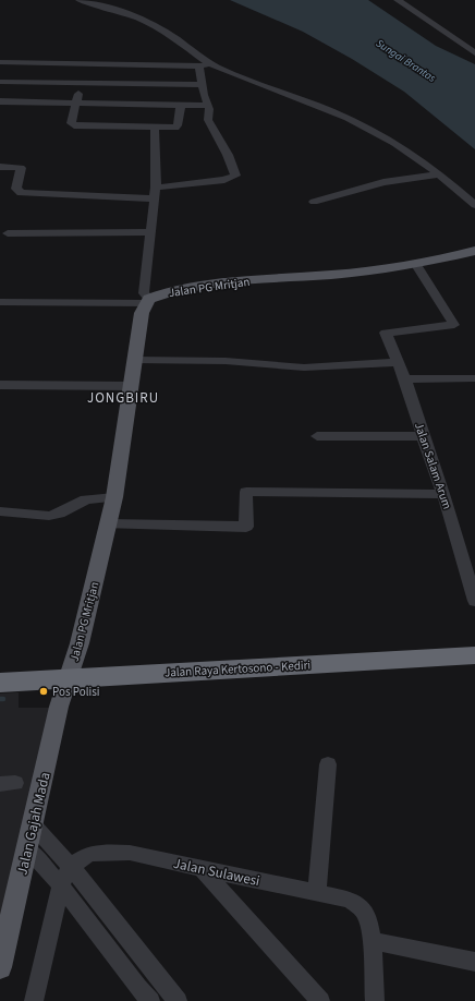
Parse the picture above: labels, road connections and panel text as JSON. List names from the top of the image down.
{
  "streets": {
    "highway": ["Jalan Raya Kertosono - Kediri"],
    "main road": ["Jalan PG Mritjan", "Jalan Gajah Mada"],
    "street": ["Jalan Salam Arum", "Jalan Sulawesi"]
  },
  "crossings": [
    ["Jalan PG Mritjan", "Jalan Salam Arum"],
    ["Jalan PG Mritjan", "Jalan Raya Kertosono - Kediri"],
    ["Jalan PG Mritjan", "Jalan Gajah Mada"],
    ["Jalan Raya Kertosono - Kediri", "Jalan Gajah Mada"]
  ],
  "districts": ["JONGBIRU"],
  "water": ["Sungai Brantas"],
  "places": ["Pos Polisi"]
}
